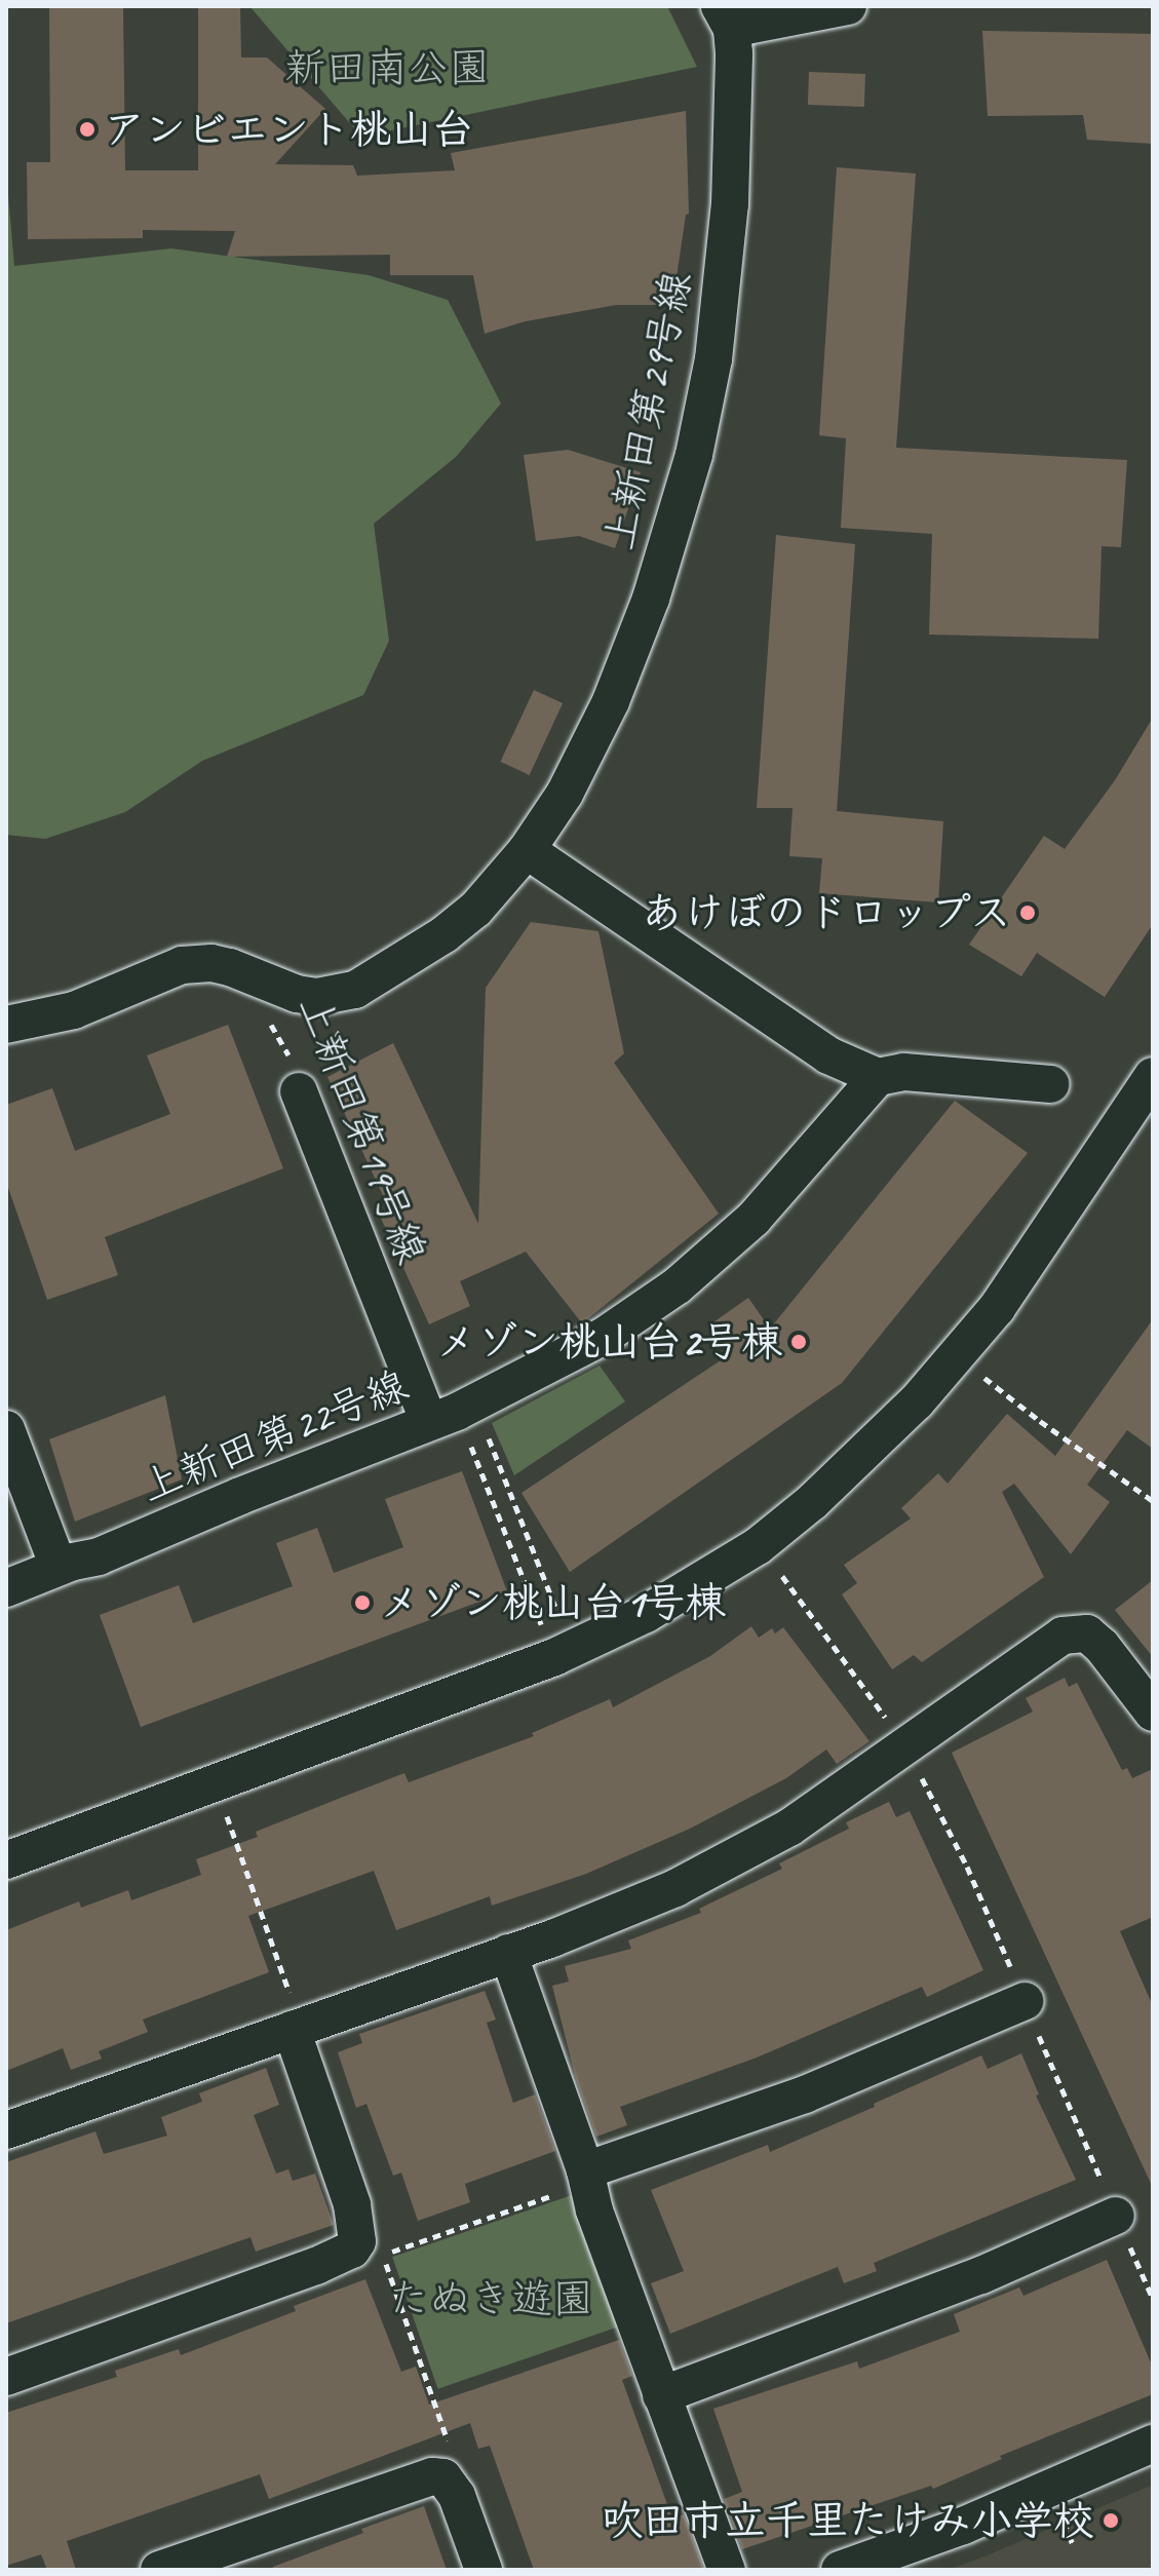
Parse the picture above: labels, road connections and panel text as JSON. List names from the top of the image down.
{
  "streets": {
    "street": ["上新田第29号線", "上新田第19号線", "上新田第22号線"]
  },
  "crossings": [
    ["上新田第29号線", "上新田第19号線"],
    ["上新田第19号線", "上新田第22号線"]
  ],
  "parks": ["新田南公園", "たぬき遊園"],
  "places": [
    "アンビエント桃山台",
    "あけぼのドロップス",
    "メゾン桃山台2号棟",
    "メゾン桃山台1号棟",
    "吹田市立千里たけみ小学校"
  ]
}
